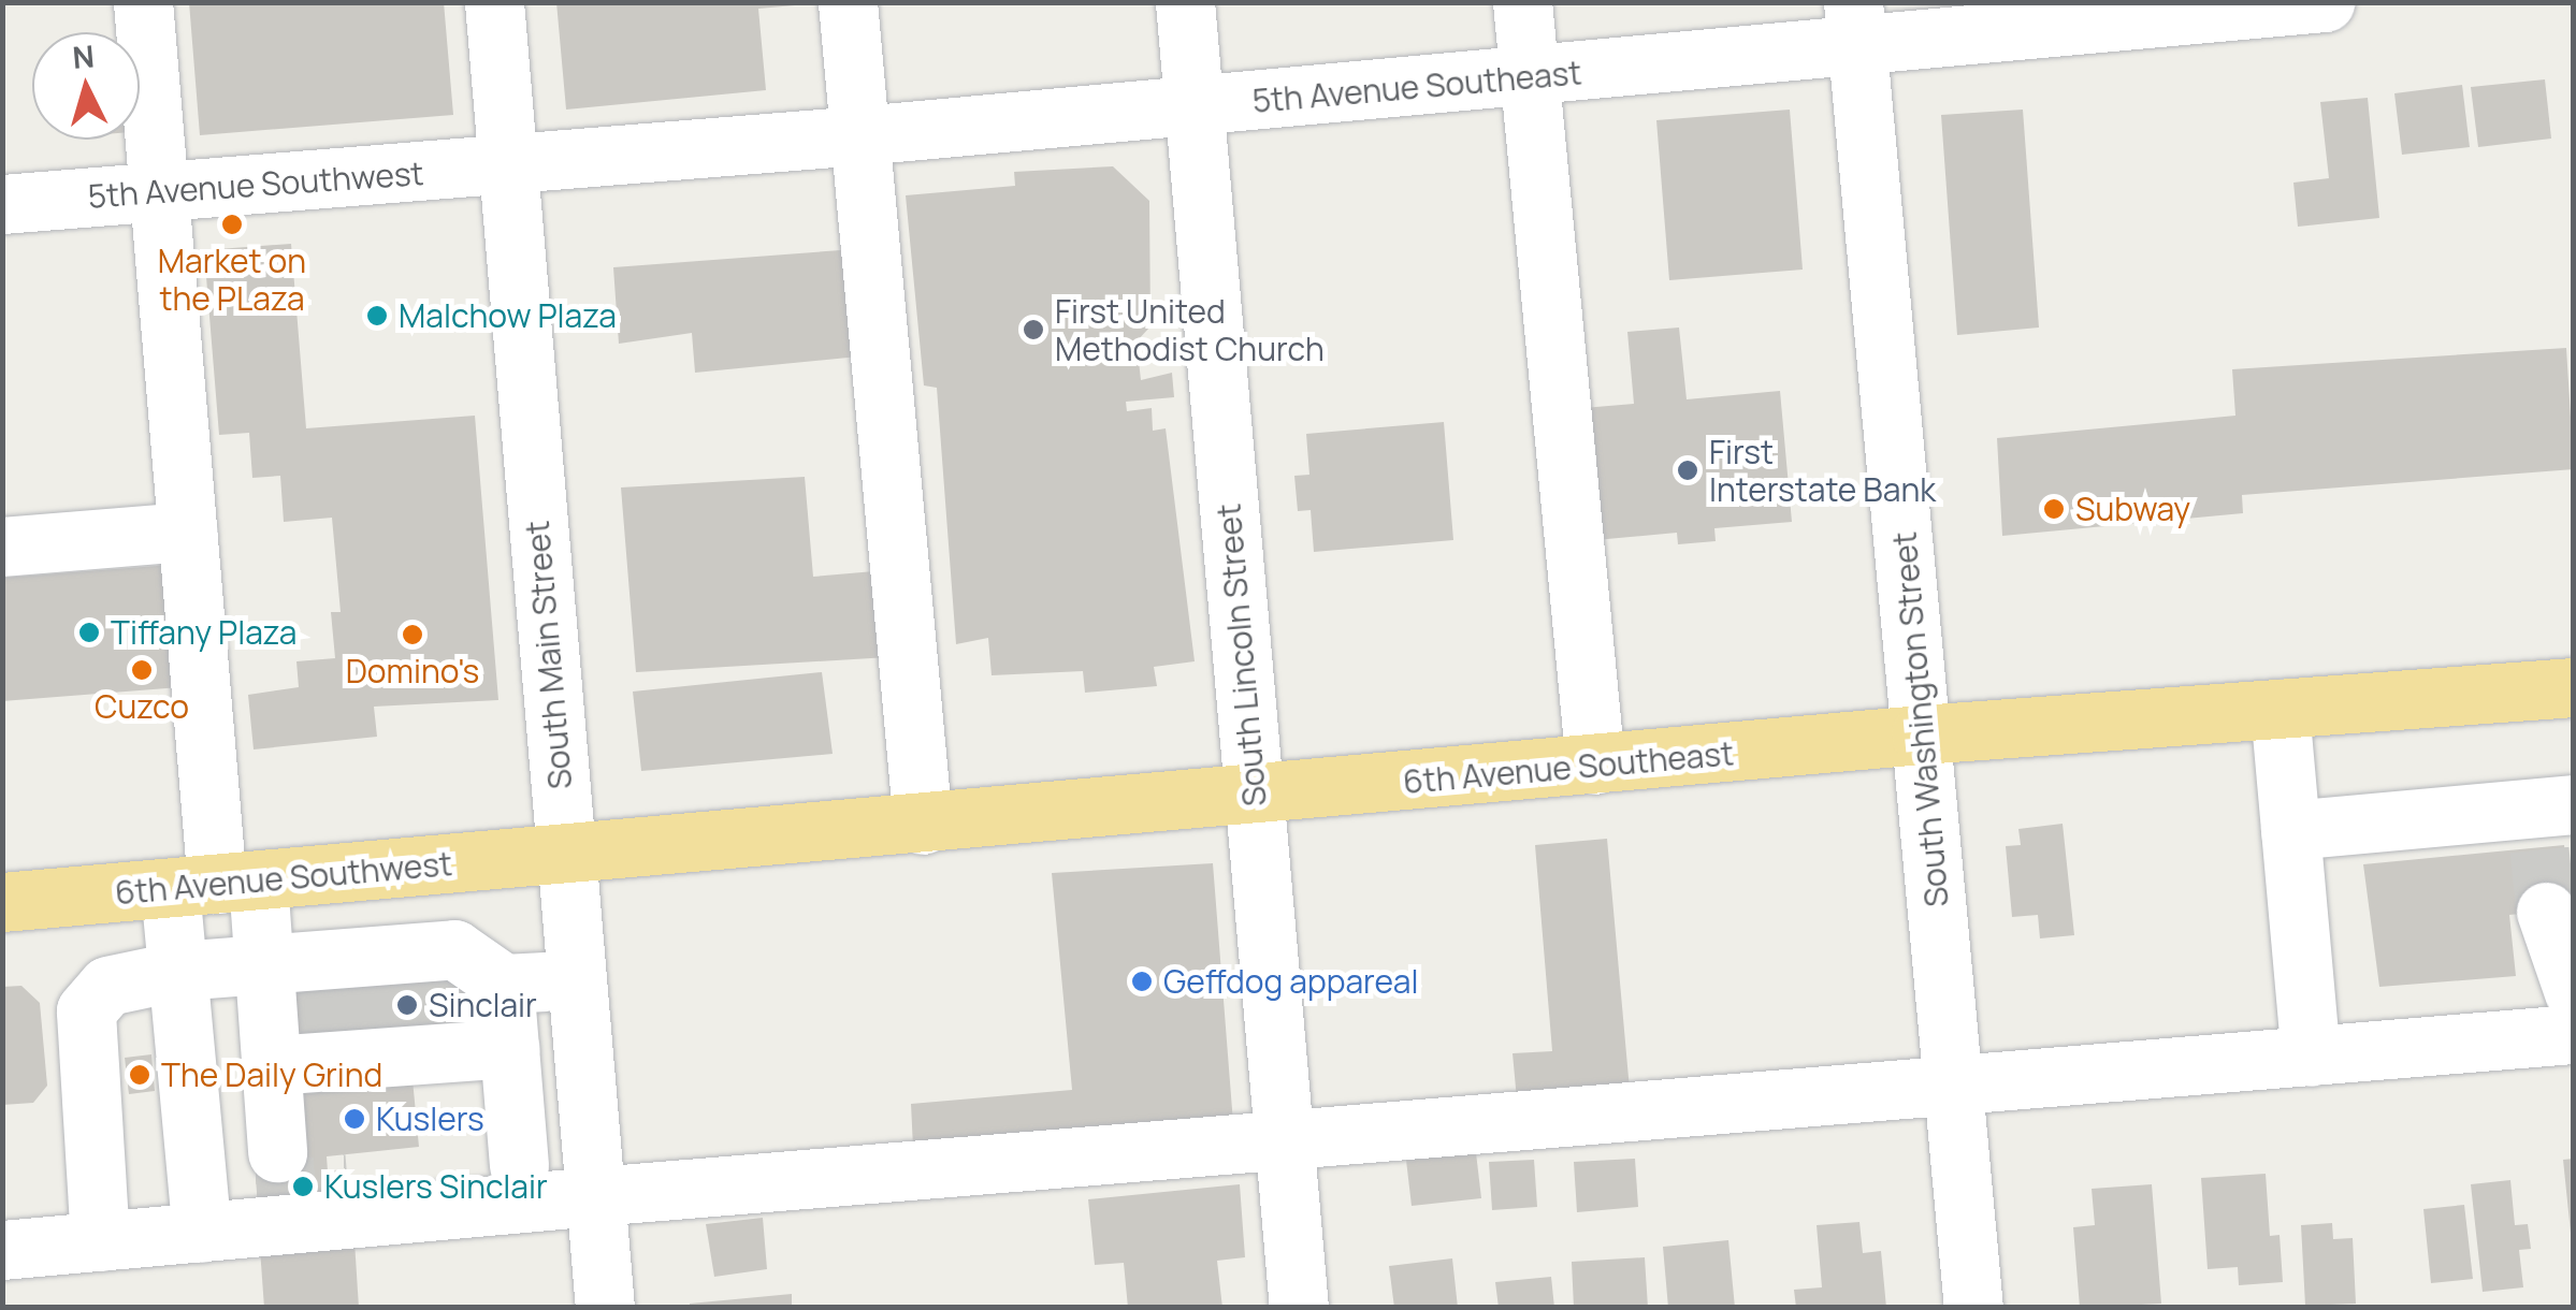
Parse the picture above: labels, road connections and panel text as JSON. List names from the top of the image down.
{
  "streets": {
    "highway": ["6th Avenue Southeast", "6th Avenue Southwest"],
    "street": [
      "5th Avenue Southeast",
      "5th Avenue Southwest",
      "South Main Street",
      "South Lincoln Street",
      "South Washington Street"
    ]
  },
  "crossings": [
    ["5th Avenue Southeast", "5th Avenue Southwest"],
    ["5th Avenue Southeast", "South Main Street"],
    ["5th Avenue Southeast", "South Lincoln Street"],
    ["5th Avenue Southeast", "South Washington Street"],
    ["5th Avenue Southwest", "South Main Street"],
    ["South Main Street", "6th Avenue Southeast"],
    ["South Main Street", "6th Avenue Southwest"],
    ["South Lincoln Street", "6th Avenue Southeast"],
    ["South Washington Street", "6th Avenue Southeast"],
    ["6th Avenue Southeast", "6th Avenue Southwest"]
  ],
  "places": [
    "Market on the PLaza",
    "Malchow Plaza",
    "First United Methodist Church",
    "First Interstate Bank",
    "Subway",
    "Tiffany Plaza",
    "Domino's",
    "Cuzco",
    "Geffdog appareal",
    "Sinclair",
    "The Daily Grind",
    "Kuslers",
    "Kuslers Sinclair"
  ],
  "north": "top"
}
